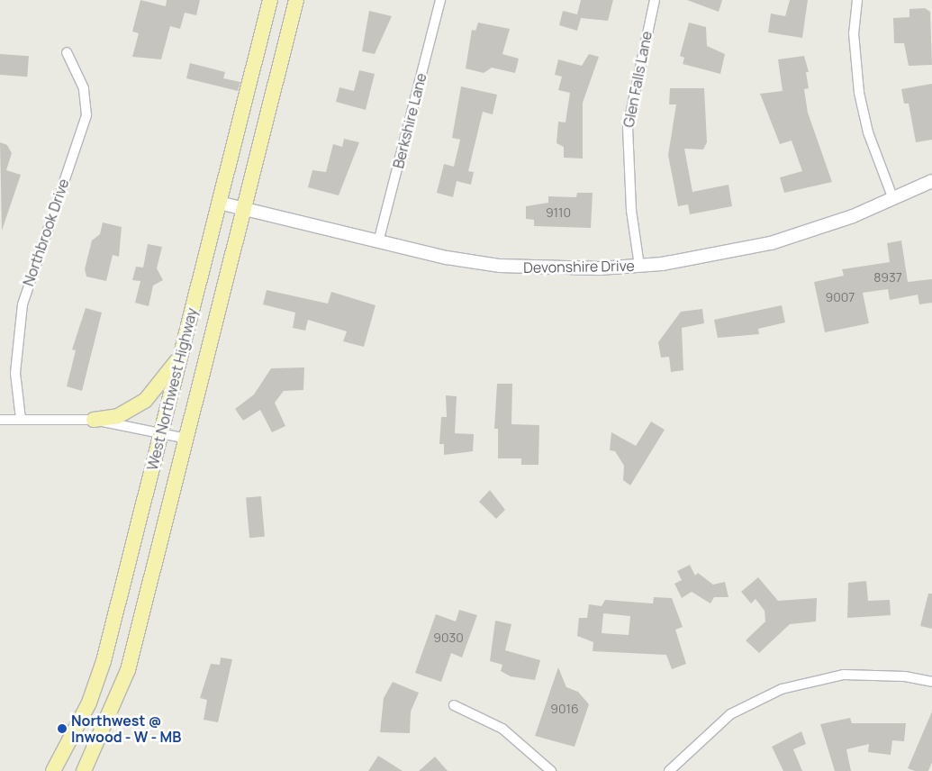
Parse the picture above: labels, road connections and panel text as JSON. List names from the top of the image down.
{
  "streets": {
    "main road": ["West Northwest Highway"],
    "street": [
      "Glen Falls Lane",
      "Berkshire Lane",
      "Northbrook Drive",
      "Devonshire Drive"
    ]
  },
  "crossings": [
    ["Glen Falls Lane", "Devonshire Drive"],
    ["Berkshire Lane", "Devonshire Drive"],
    ["Devonshire Drive", "West Northwest Highway"]
  ],
  "places": ["Northwest @ Inwood - W - MB"],
  "house_numbers": [
    "9110",
    "8937",
    "9007",
    "9030",
    "9016"
  ]
}
